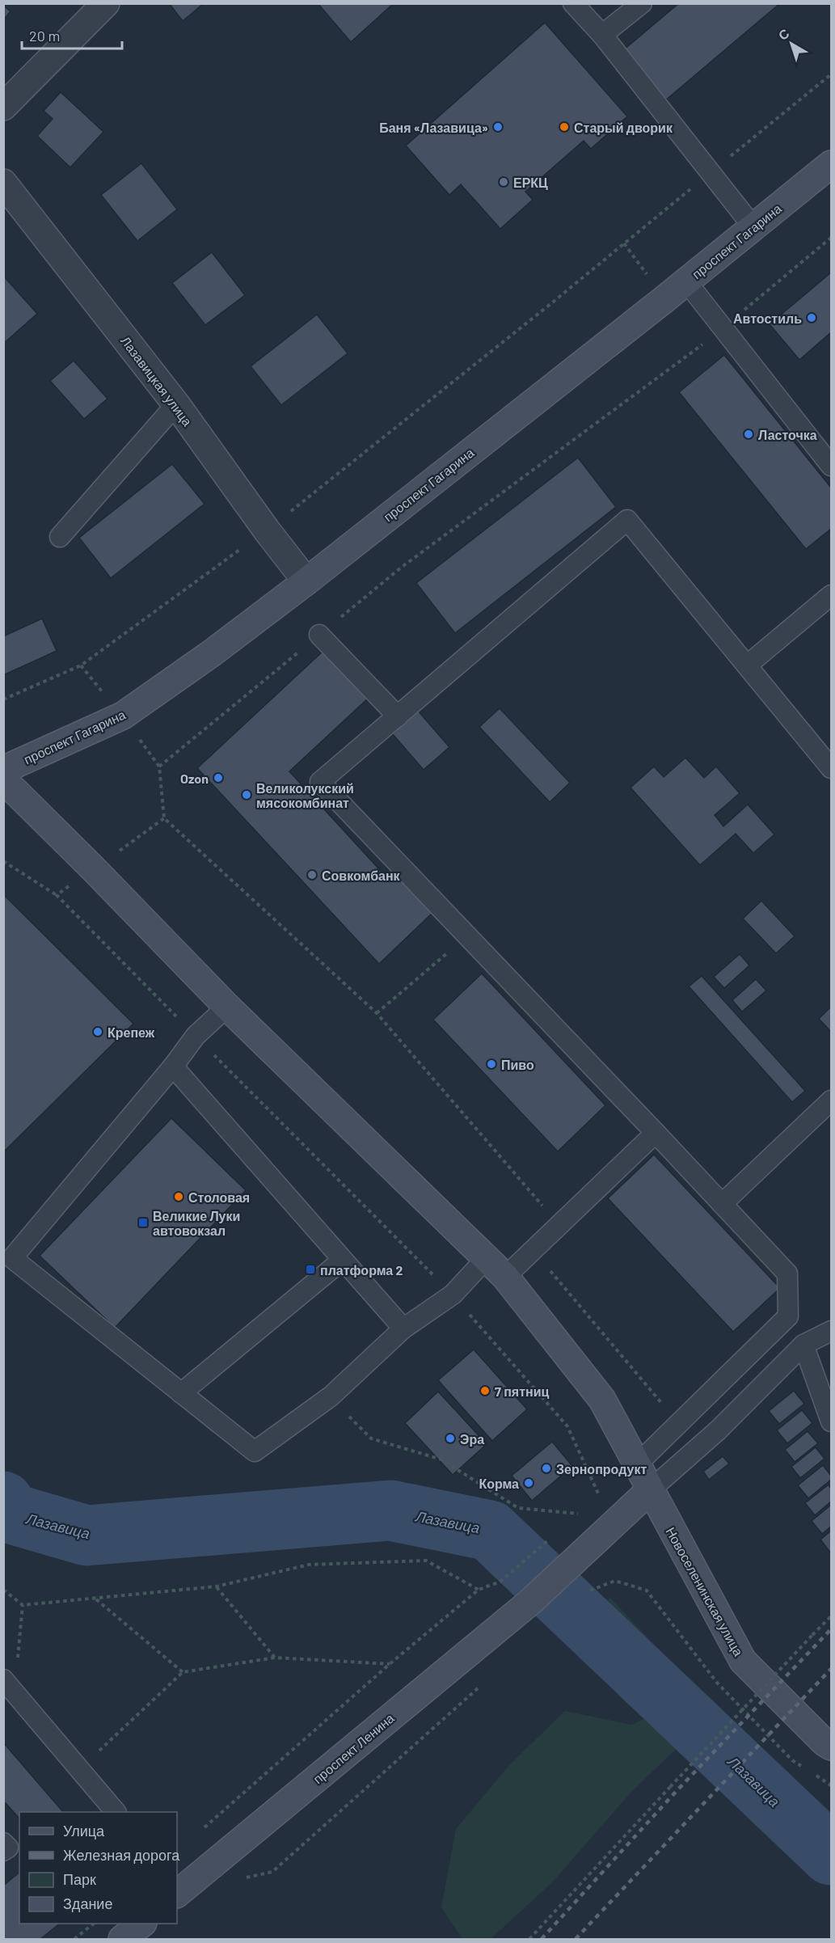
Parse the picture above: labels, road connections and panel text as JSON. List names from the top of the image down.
{
  "streets": {
    "main road": ["проспект Гагарина", "Новоселенинская улица", "проспект Ленина"],
    "street": ["Лазавицкая улица"]
  },
  "crossings": [
    ["проспект Гагарина", "Лазавицкая улица"],
    ["Новоселенинская улица", "проспект Ленина"]
  ],
  "water": ["Лазавица"],
  "places": {
    "other": [
      "Баня «Лазавица»",
      "Старый дворик",
      "ЕРКЦ",
      "Автостиль",
      "Ласточка",
      "Ozon",
      "Великолукский мясокомбинат",
      "Совкомбанк",
      "Крепеж",
      "Пиво",
      "Столовая",
      "7 пятниц",
      "Эра",
      "Зернопродукт",
      "Корма"
    ],
    "transit": ["Великие Луки автовокзал", "платформа 2"]
  },
  "legend": [
    "Улица",
    "Железная дорога",
    "Парк",
    "Здание"
  ],
  "scale_bar": "20 m",
  "north": "top left"
}
